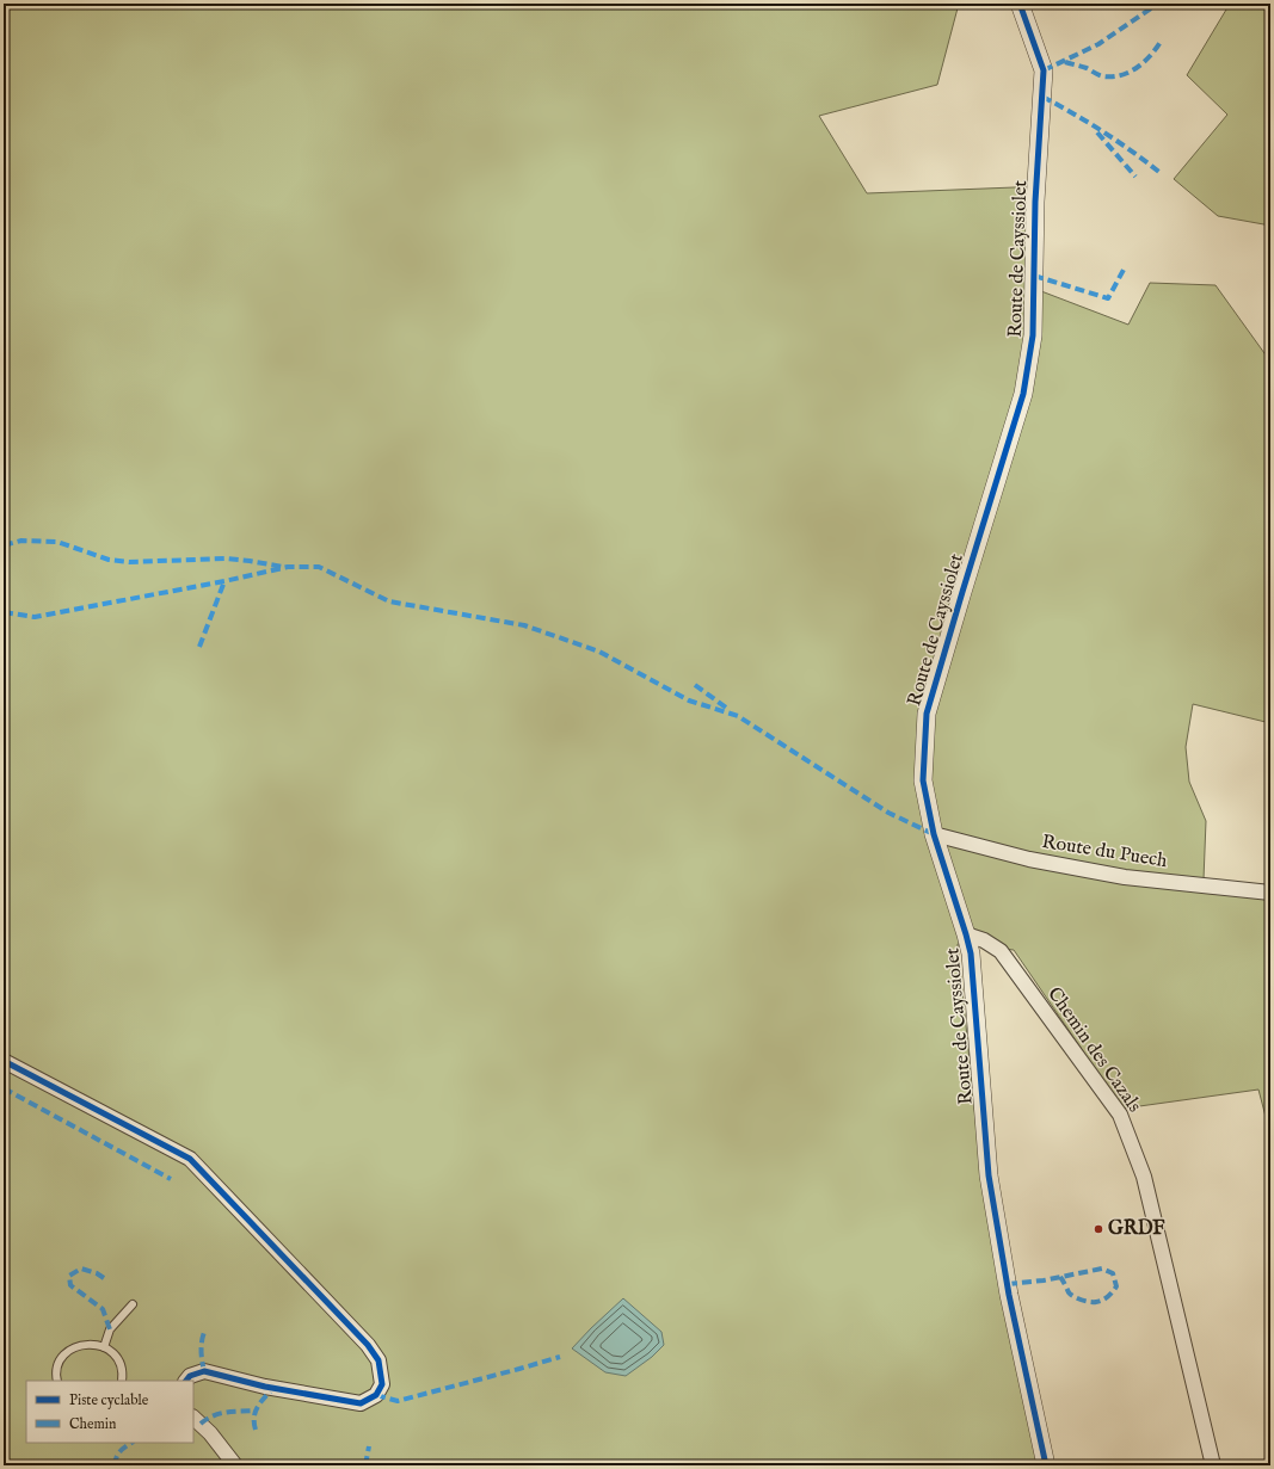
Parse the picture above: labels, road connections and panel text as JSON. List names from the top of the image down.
{
  "streets": {
    "street": ["Route de Cayssiolet", "Route du Puech", "Chemin des Cazals"]
  },
  "crossings": [
    ["Route de Cayssiolet", "Route du Puech"],
    ["Route de Cayssiolet", "Chemin des Cazals"]
  ],
  "places": ["GRDF"],
  "legend": ["Piste cyclable", "Chemin"]
}
